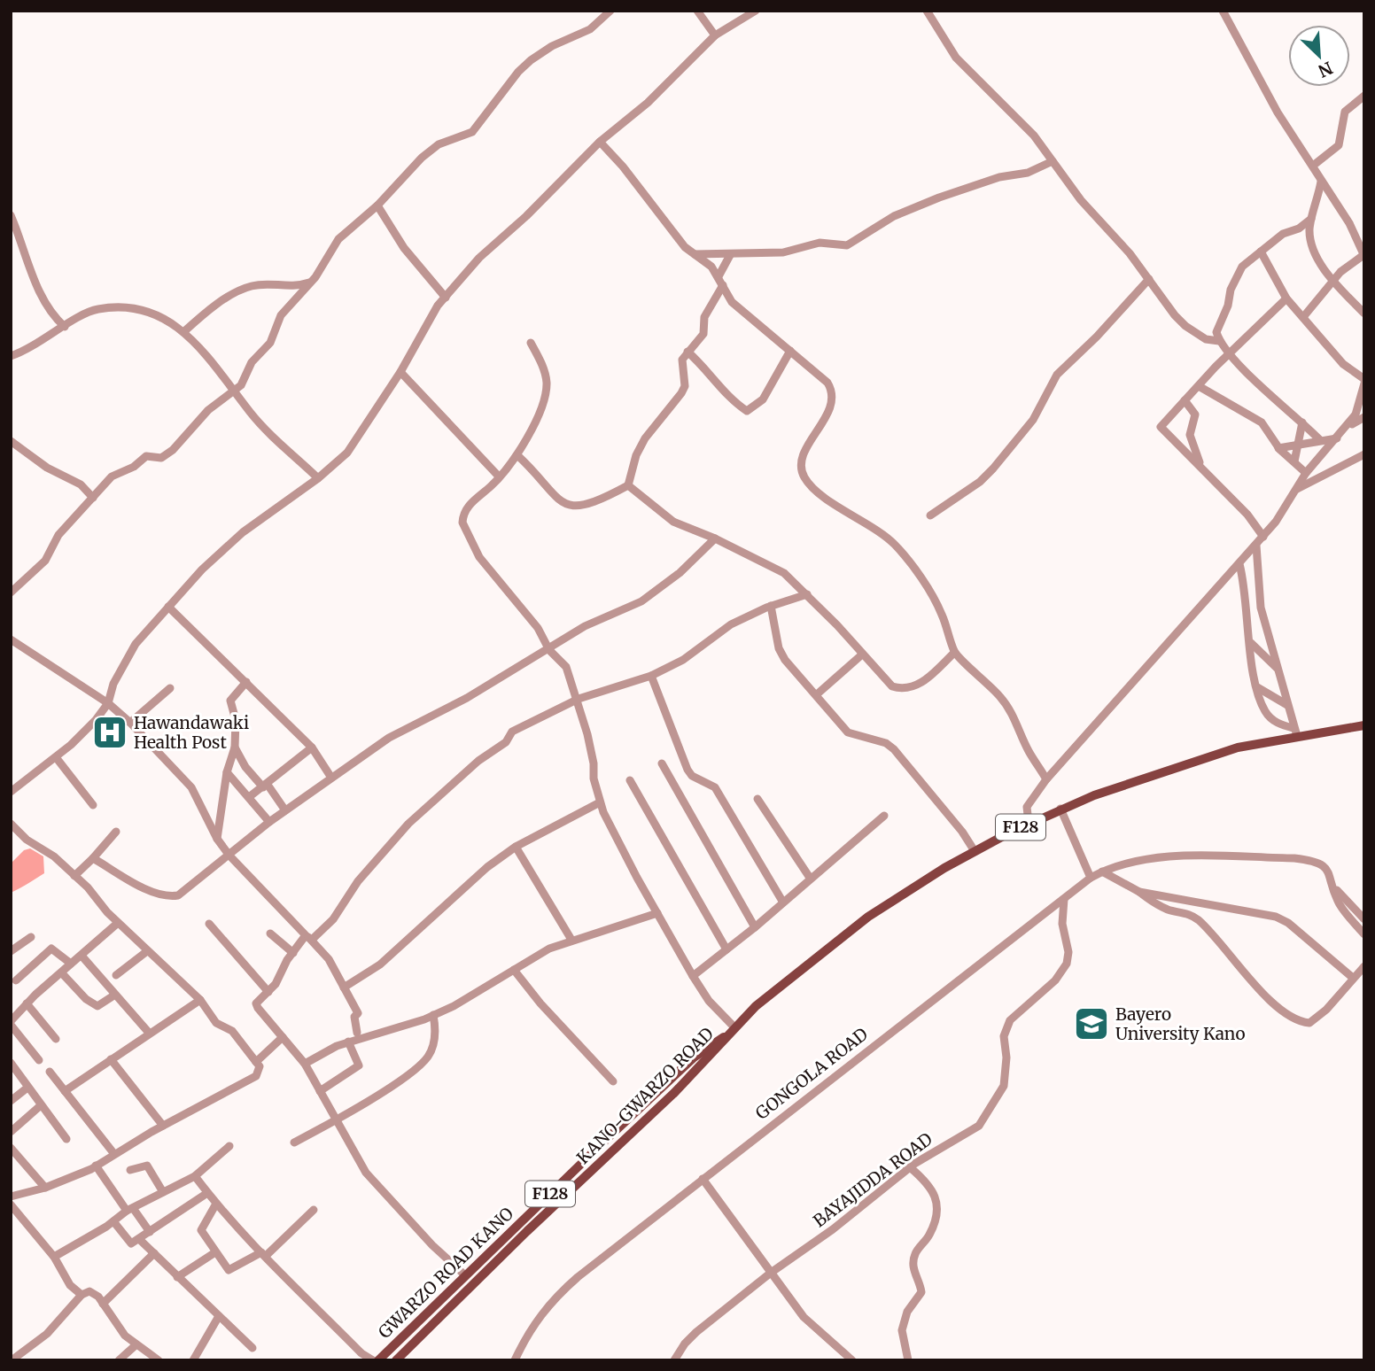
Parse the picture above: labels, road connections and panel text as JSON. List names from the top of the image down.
{
  "streets": {
    "main road": ["F128", "KANO-GWARZO ROAD", "GWARZO ROAD KANO"],
    "street": ["GONGOLA ROAD", "BAYAJIDDA ROAD"]
  },
  "crossings": [
    ["F128", "KANO-GWARZO ROAD"],
    ["F128", "GWARZO ROAD KANO"],
    ["GONGOLA ROAD", "BAYAJIDDA ROAD"],
    ["KANO-GWARZO ROAD", "GWARZO ROAD KANO"]
  ],
  "places": {
    "hospital": ["Hawandawaki Health Post"],
    "school or university": ["Bayero University Kano"]
  },
  "north": "bottom right"
}
